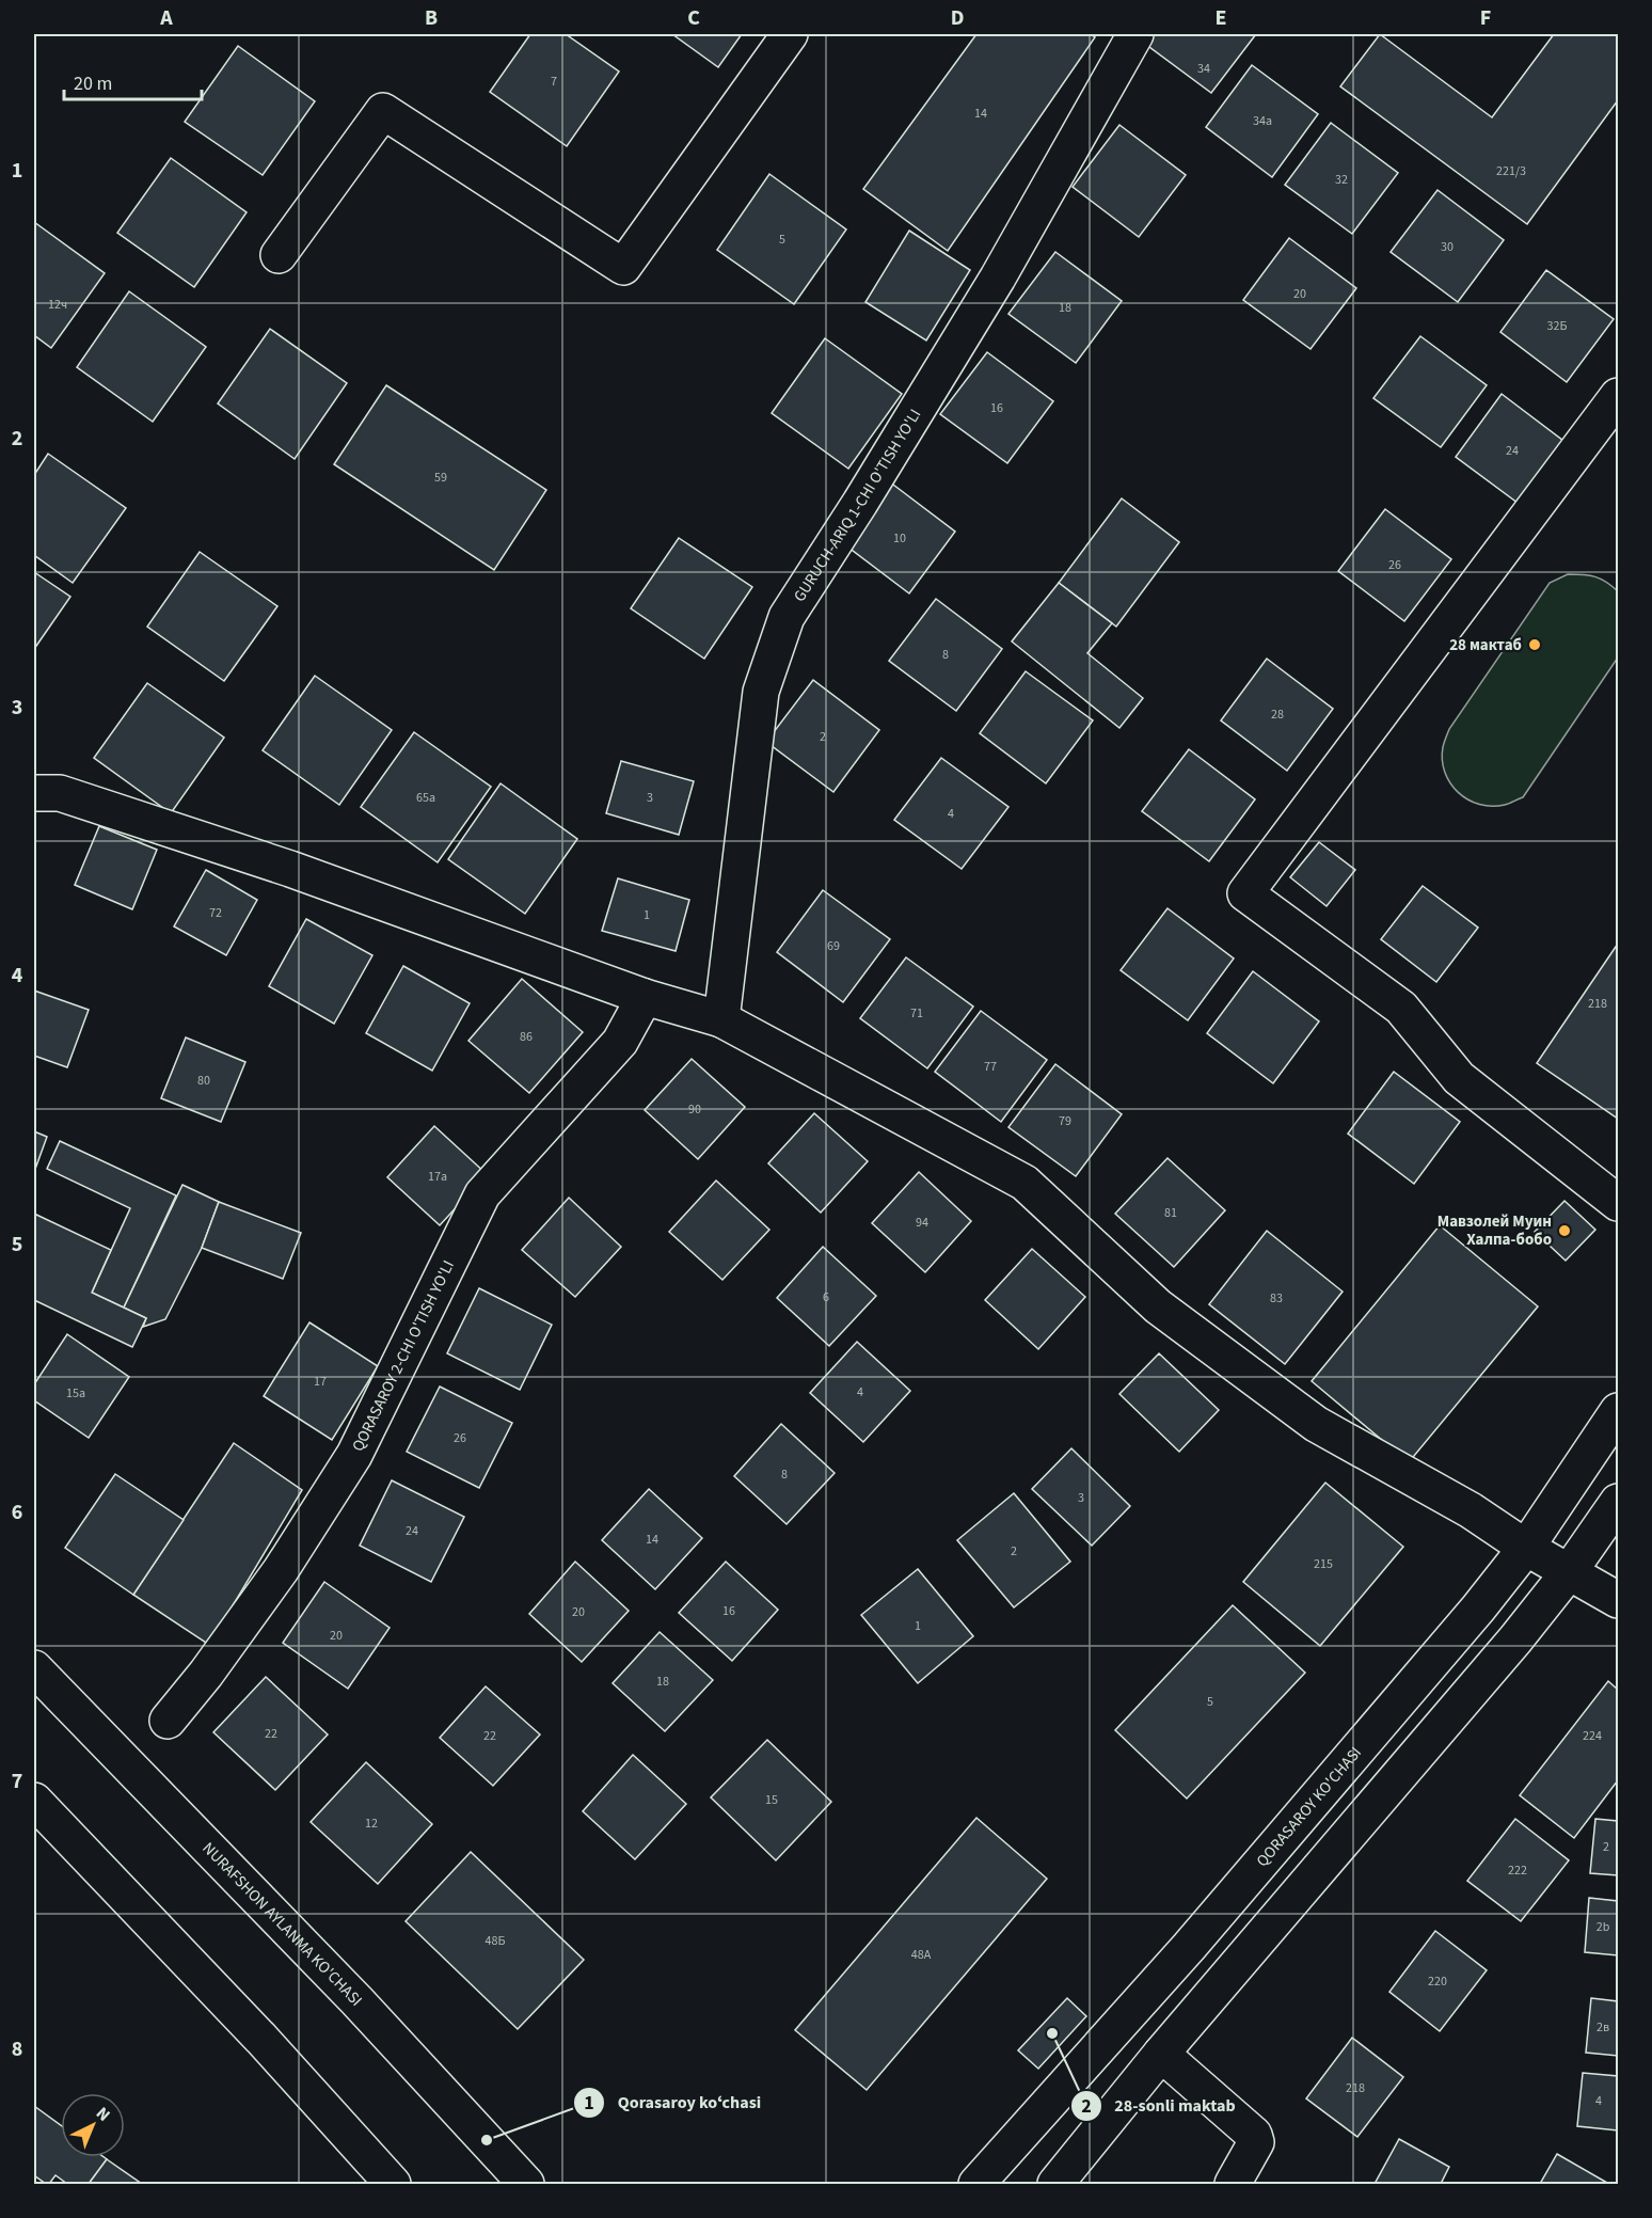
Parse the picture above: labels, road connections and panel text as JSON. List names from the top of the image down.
{
  "streets": {
    "street": [
      "GURUCH-ARIQ 1-CHI O'TISH YO'LI",
      "QORASAROY 2-CHI O'TISH YO'LI",
      "QORASAROY KO'CHASI",
      "NURAFSHON AYLANMA KO'CHASI"
    ]
  },
  "places": [
    "28 мактаб",
    "Мавзолей Муин Халпа-бобо",
    "28-sonli maktab",
    "Qorasaroy koʻchasi"
  ],
  "house_numbers": [
    "34",
    "7",
    "14",
    "34а",
    "221/3",
    "32",
    "5",
    "30",
    "20",
    "12ч",
    "18",
    "32Б",
    "16",
    "24",
    "59",
    "10",
    "26",
    "8",
    "28",
    "2",
    "65a",
    "3",
    "4",
    "72",
    "1",
    "69",
    "218",
    "71",
    "86",
    "77",
    "80",
    "90",
    "79",
    "17a",
    "81",
    "94",
    "6",
    "83",
    "17",
    "4",
    "15a",
    "26",
    "8",
    "3",
    "24",
    "14",
    "2",
    "215",
    "16",
    "20",
    "1",
    "20",
    "18",
    "5",
    "22",
    "22",
    "224",
    "15",
    "12",
    "2",
    "222",
    "2b",
    "48Б",
    "48A",
    "220",
    "2в",
    "218",
    "4"
  ],
  "scale_bar": "20 m",
  "north": "top right",
  "grid": {
    "columns": [
      "A",
      "B",
      "C",
      "D",
      "E",
      "F"
    ],
    "rows": [
      "1",
      "2",
      "3",
      "4",
      "5",
      "6",
      "7",
      "8"
    ]
  }
}
